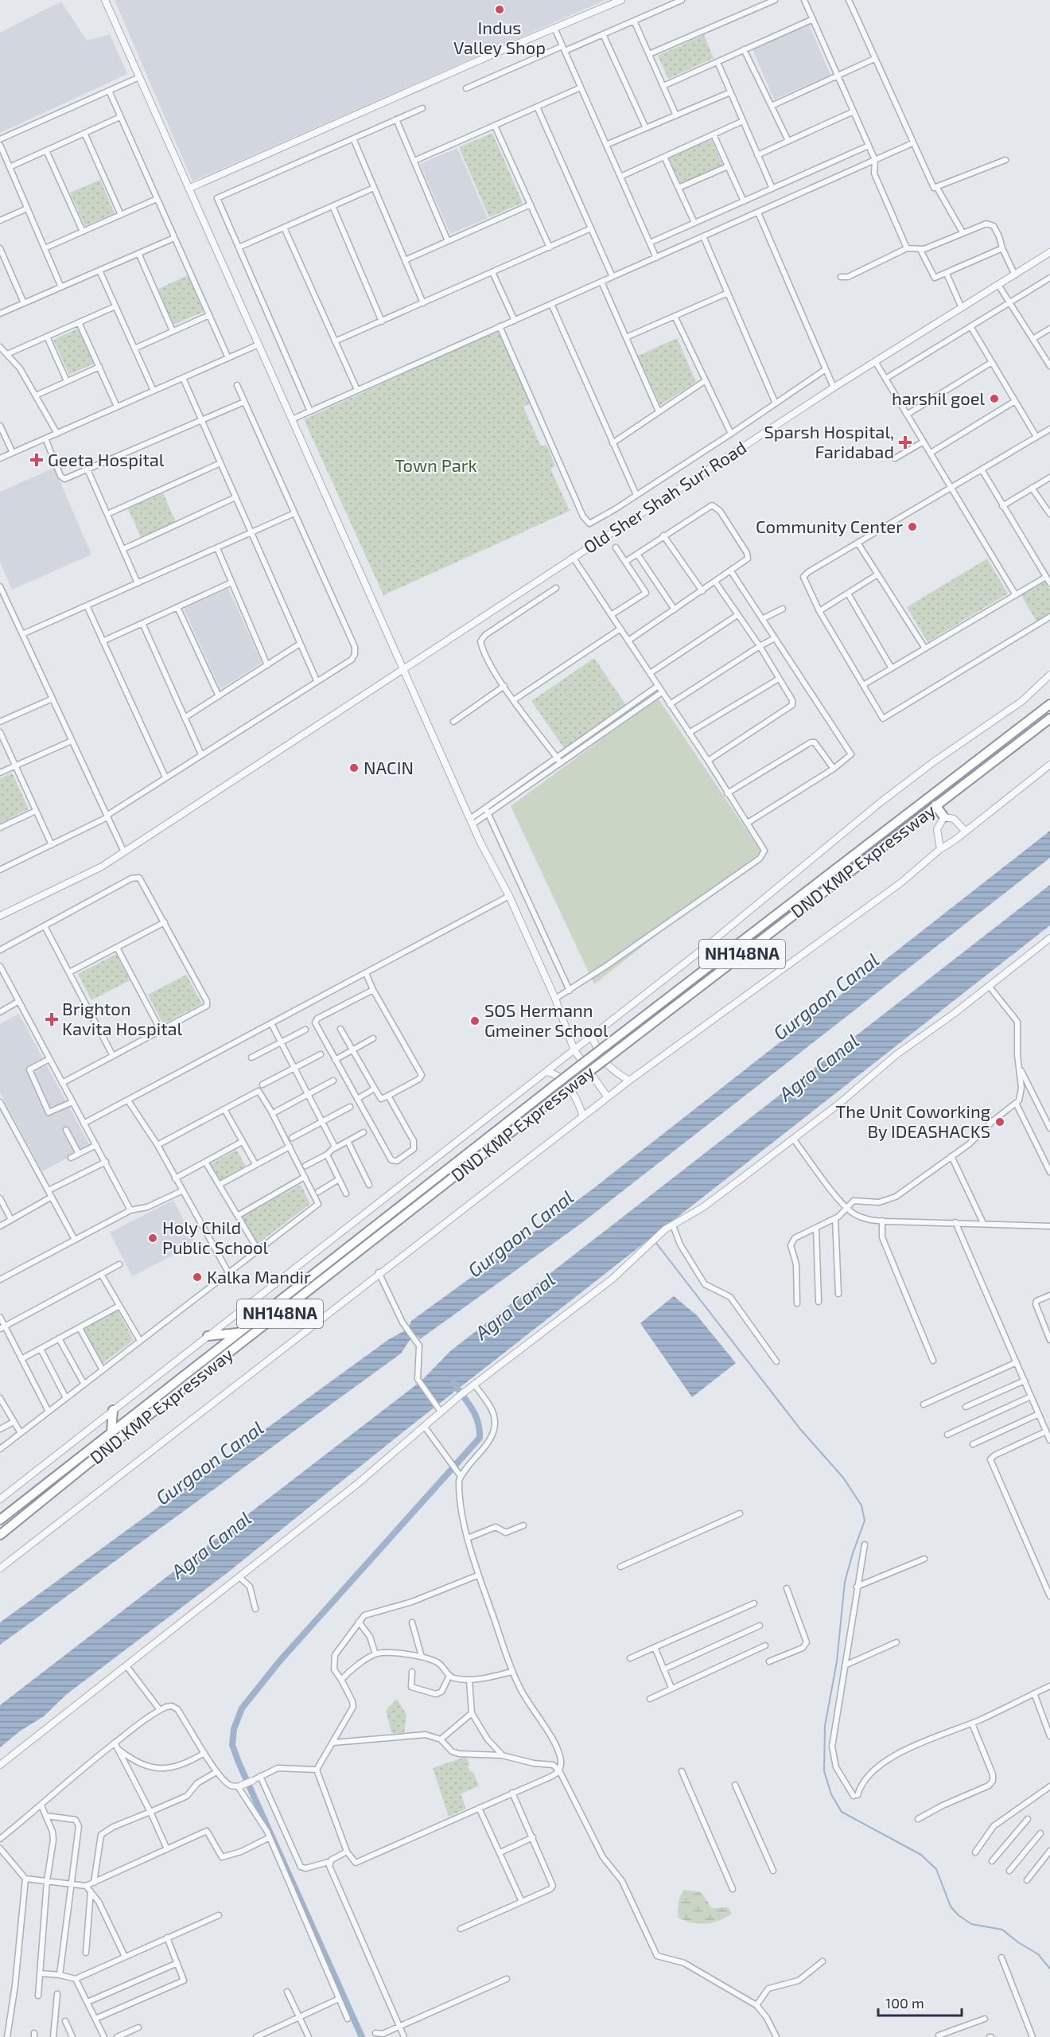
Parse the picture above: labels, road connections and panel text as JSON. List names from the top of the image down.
{
  "streets": {
    "highway": ["DND KMP Expressway", "NH148NA"],
    "street": ["Old Sher Shah Suri Road"]
  },
  "water": ["Gurgaon Canal", "Agra Canal"],
  "parks": ["Town Park"],
  "places": {
    "other": [
      "Indus Valley Shop",
      "harshil goel",
      "Community Center",
      "NACIN",
      "SOS Hermann Gmeiner School",
      "The Unit Coworking By IDEASHACKS",
      "Holy Child Public School",
      "Kalka Mandir"
    ],
    "health": ["Sparsh Hospital, Faridabad", "Geeta Hospital", "Brighton Kavita Hospital"]
  },
  "scale_bar": "100 m"
}
